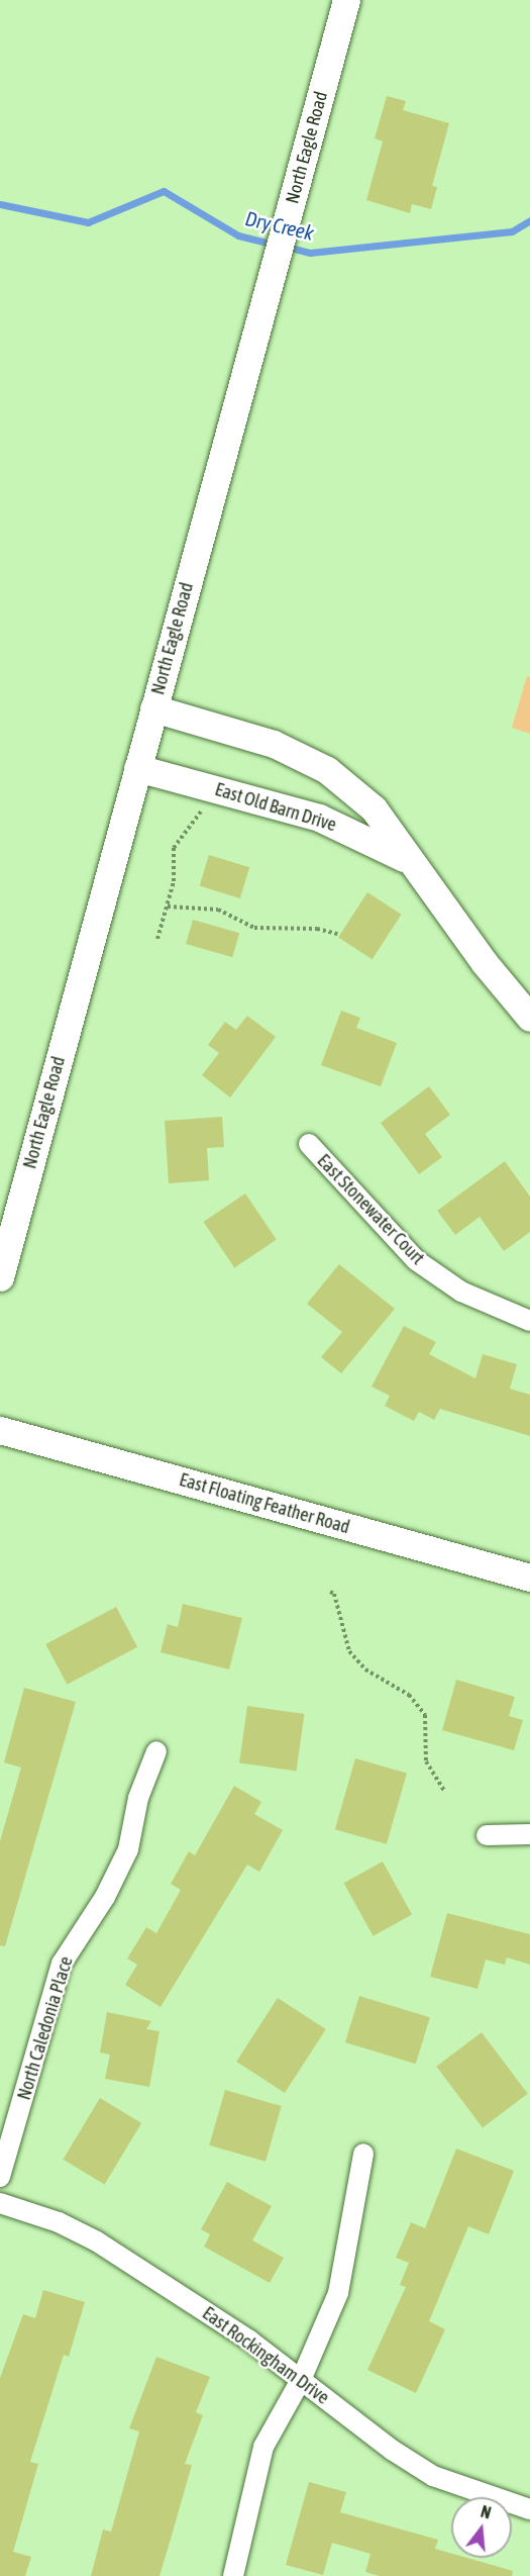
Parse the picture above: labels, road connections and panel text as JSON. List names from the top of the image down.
{
  "streets": {
    "main road": ["North Eagle Road", "East Old Barn Drive", "East Floating Feather Road"],
    "street": ["East Stonewater Court", "North Caledonia Place", "East Rockingham Drive"]
  },
  "crossings": [
    ["North Eagle Road", "East Old Barn Drive"]
  ],
  "water": ["Dry Creek"],
  "north": "top"
}
